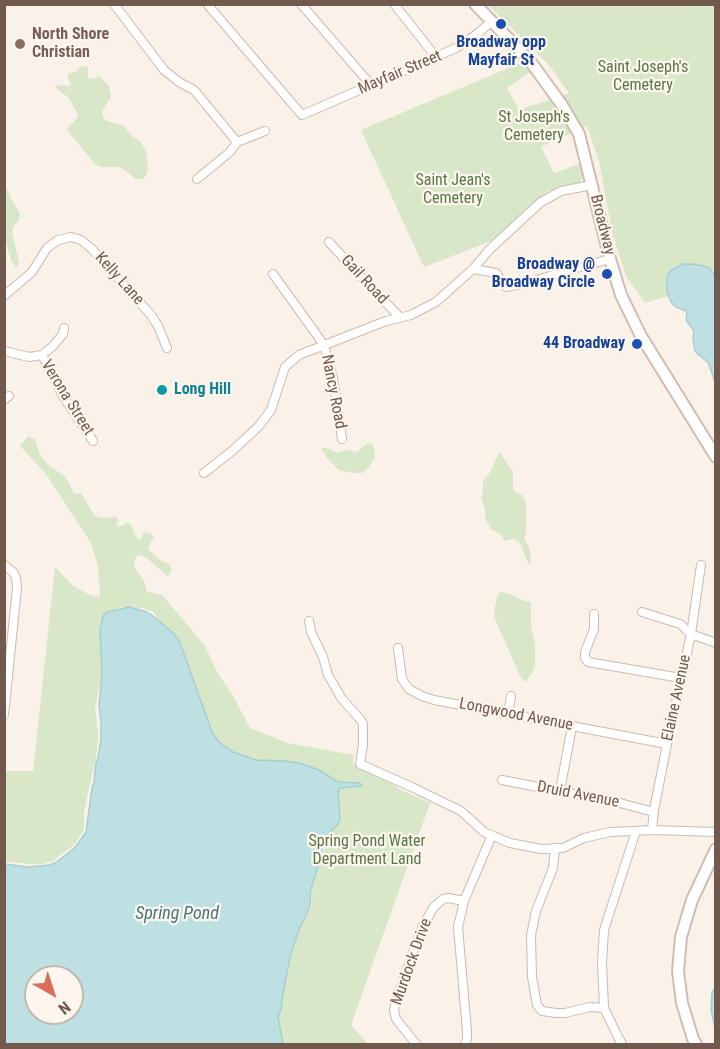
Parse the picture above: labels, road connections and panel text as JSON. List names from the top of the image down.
{
  "streets": {
    "main road": ["Broadway"],
    "street": [
      "Mayfair Street",
      "Kelly Lane",
      "Gail Road",
      "Nancy Road",
      "Verona Street",
      "Elaine Avenue",
      "Longwood Avenue",
      "Druid Avenue",
      "Murdock Drive"
    ]
  },
  "crossings": [
    ["Mayfair Street", "Broadway"],
    ["Elaine Avenue", "Longwood Avenue"],
    ["Elaine Avenue", "Druid Avenue"]
  ],
  "water": ["Spring Pond"],
  "parks": [
    "Saint Joseph's Cemetery",
    "St Joseph's Cemetery",
    "Saint Jean's Cemetery",
    "Spring Pond Water Department Land"
  ],
  "places": [
    "Broadway opp Mayfair St",
    "North Shore Christian",
    "Broadway @ Broadway Circle",
    "44 Broadway",
    "Long Hill"
  ],
  "north": "bottom right"
}
